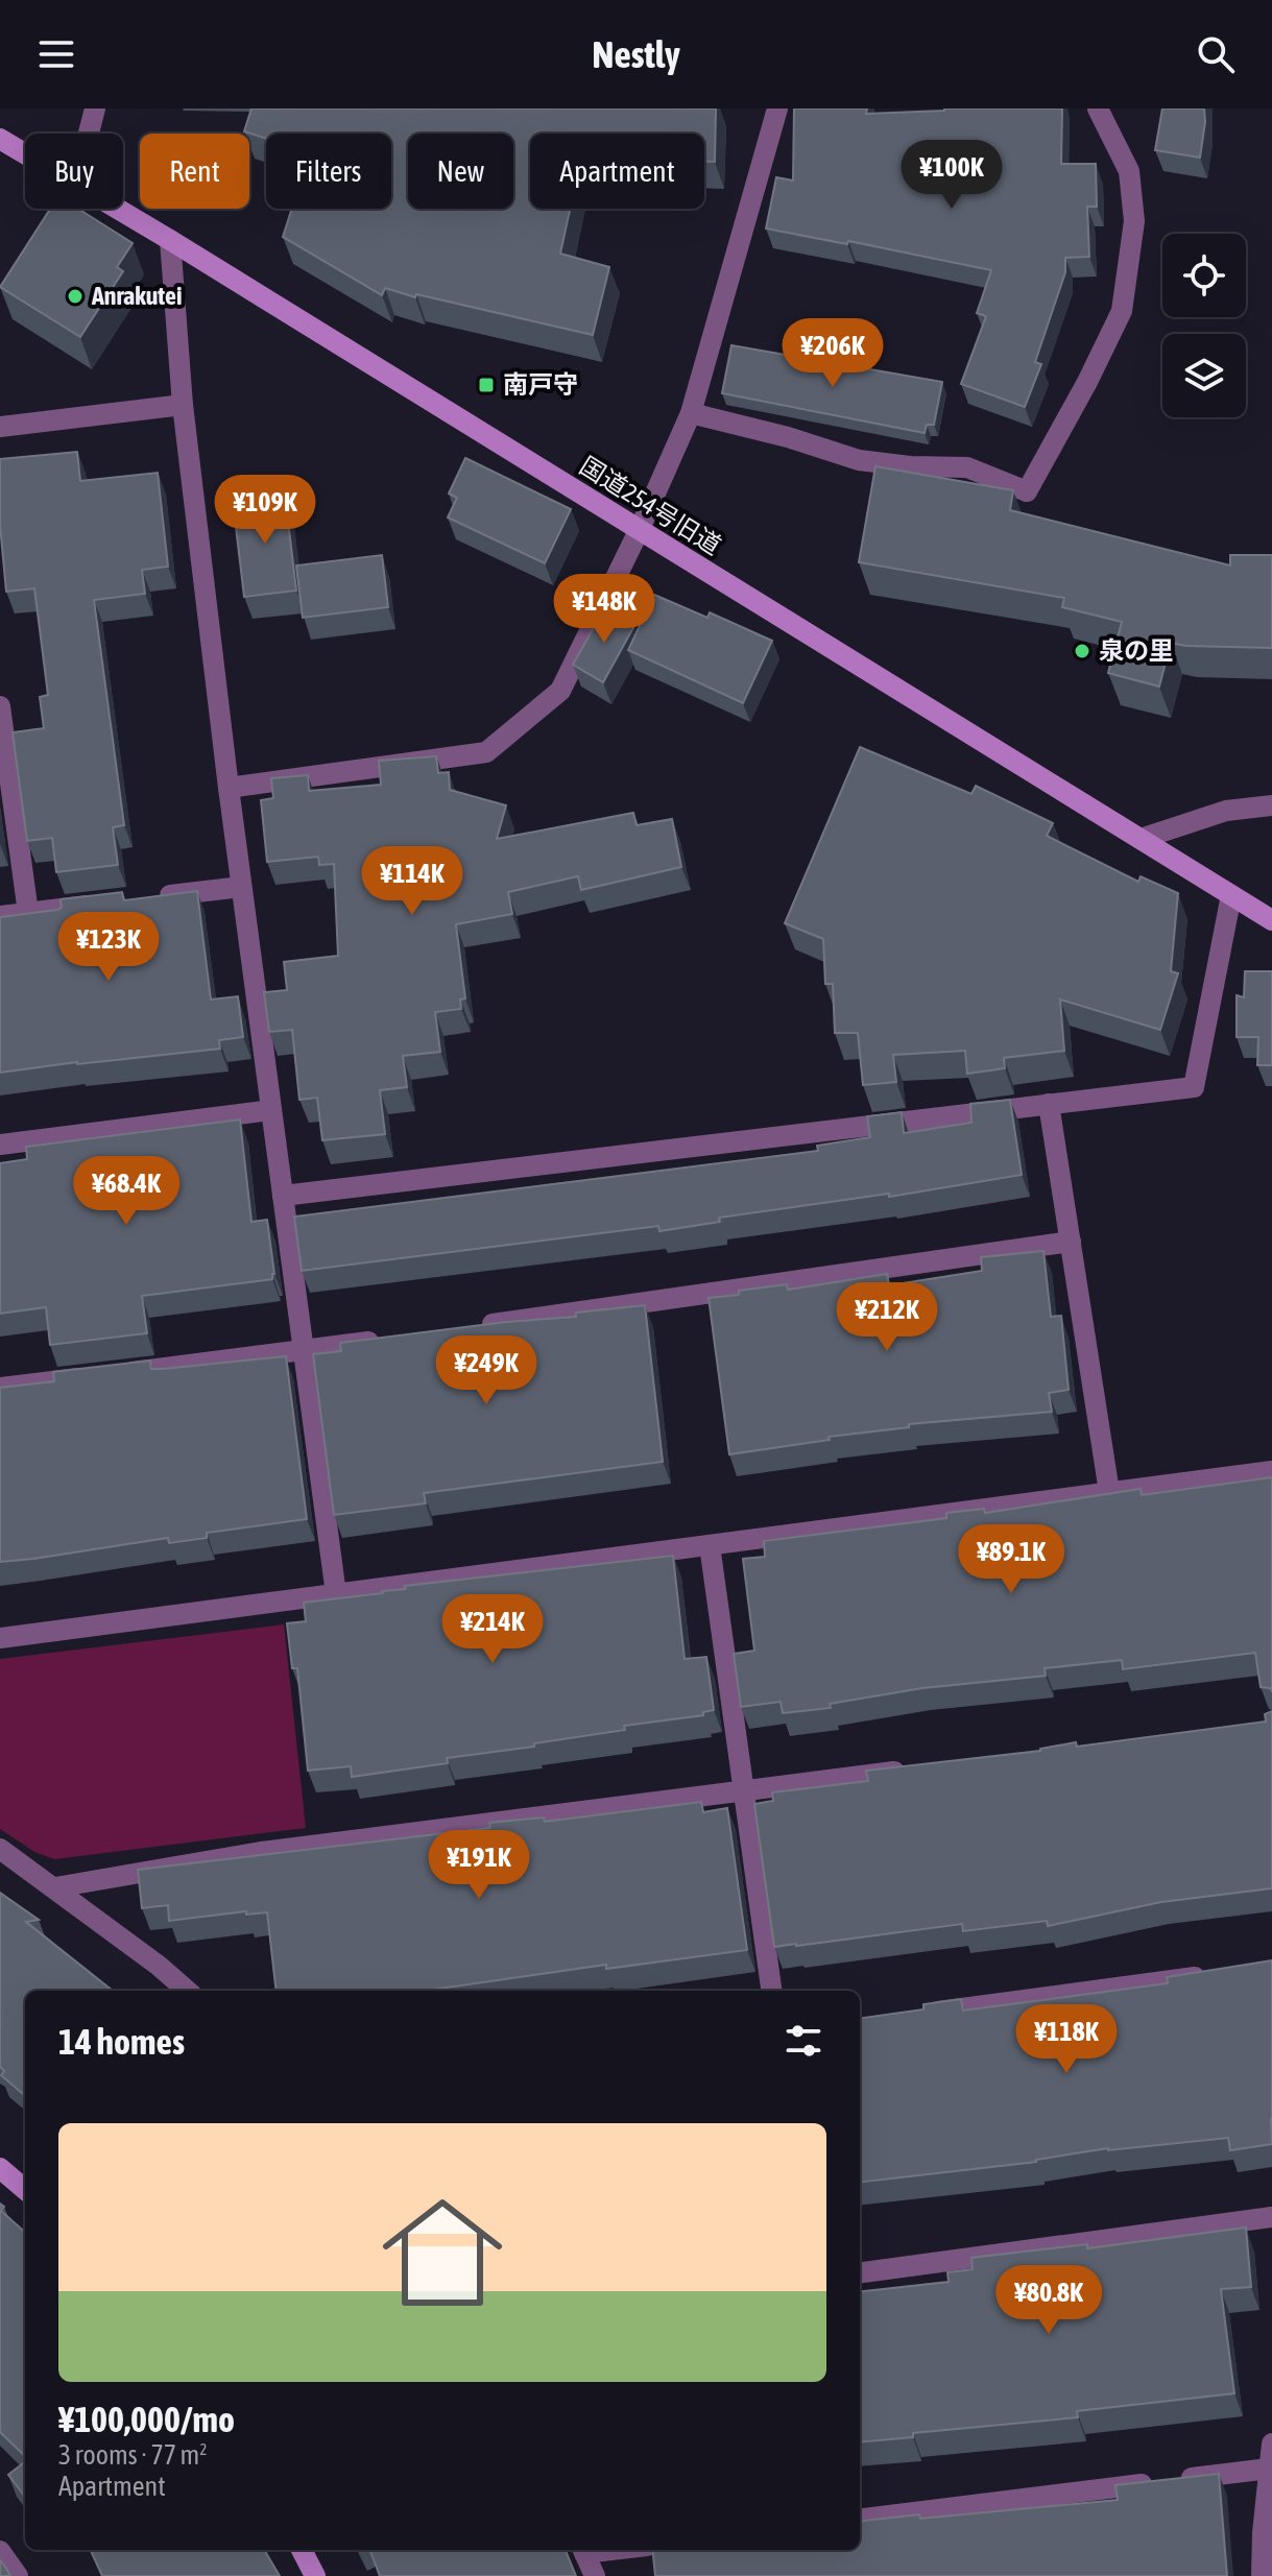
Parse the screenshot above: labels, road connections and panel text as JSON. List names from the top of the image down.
{
  "streets": {
    "street": ["国道254号旧道"]
  },
  "places": {
    "other": ["Anrakutei", "泉の里"],
    "transit": ["南戸守"]
  },
  "page": {
    "header": "Nestly",
    "chip": [
      "Buy",
      "Rent",
      "Filters",
      "New",
      "Apartment"
    ],
    "price": [
      "¥100K",
      "¥206K",
      "¥109K",
      "¥148K",
      "¥114K",
      "¥123K",
      "¥68.4K",
      "¥212K",
      "¥249K",
      "¥89.1K",
      "¥214K",
      "¥191K",
      "¥118K",
      "¥80.8K"
    ],
    "heading": "14 homes",
    "list": [
      {
        "name": "¥100,000/mo",
        "note": "3 rooms · 77 m² · Apartment"
      }
    ]
  }
}
